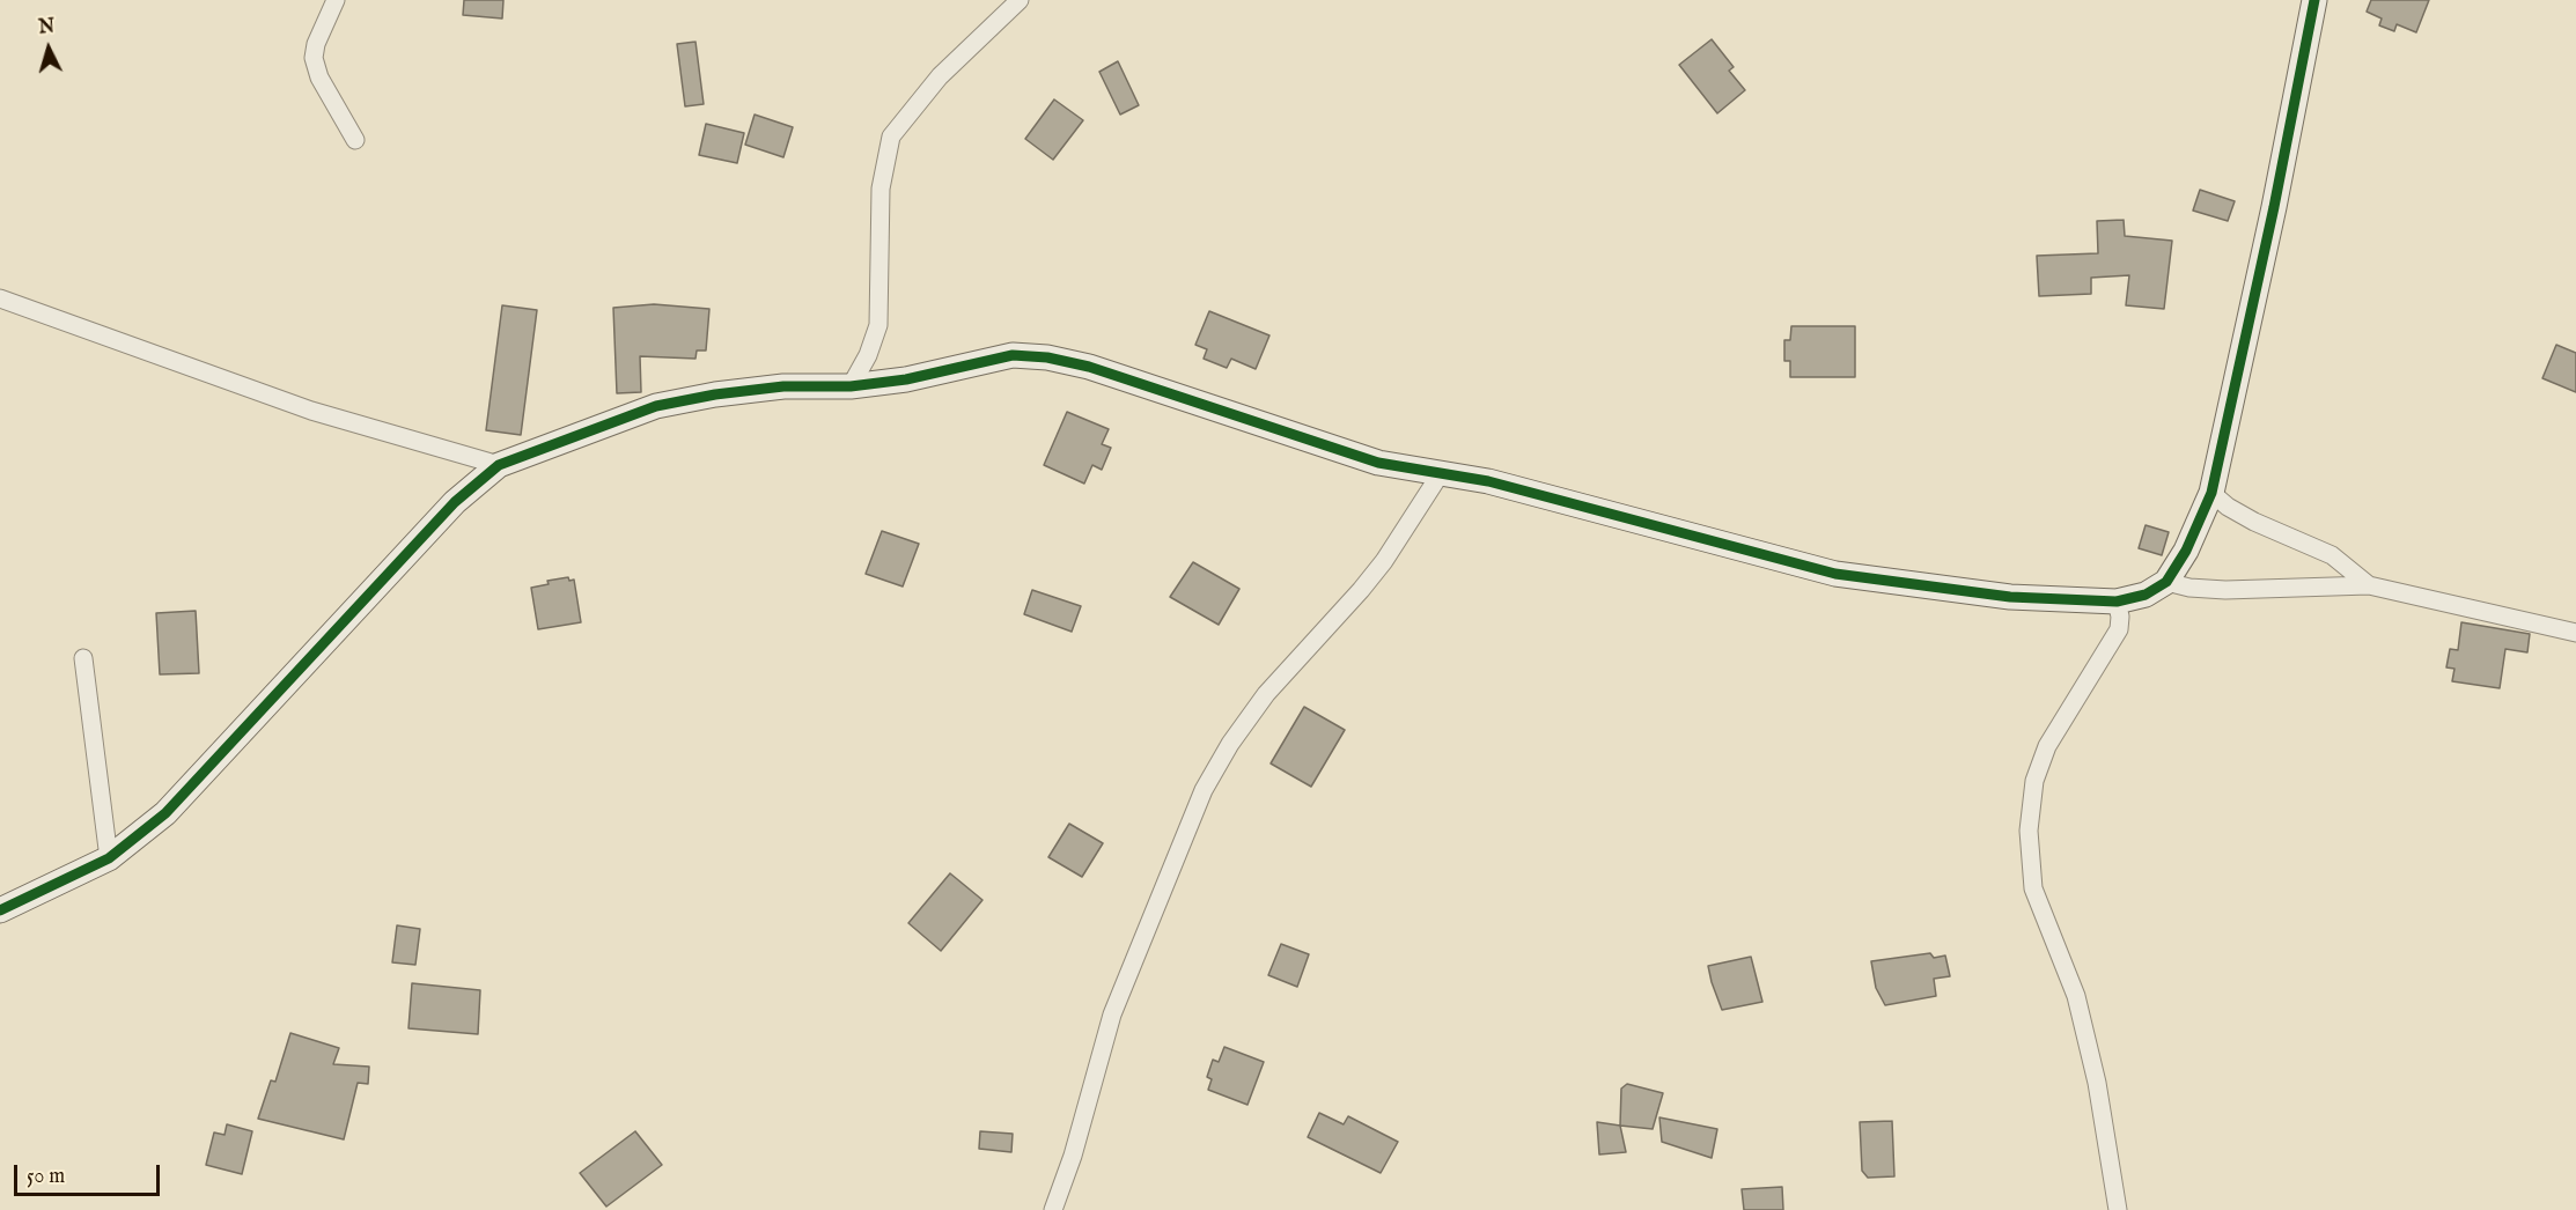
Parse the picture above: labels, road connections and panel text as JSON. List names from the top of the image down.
{
  "scale_bar": "50 m",
  "north": "top"
}
